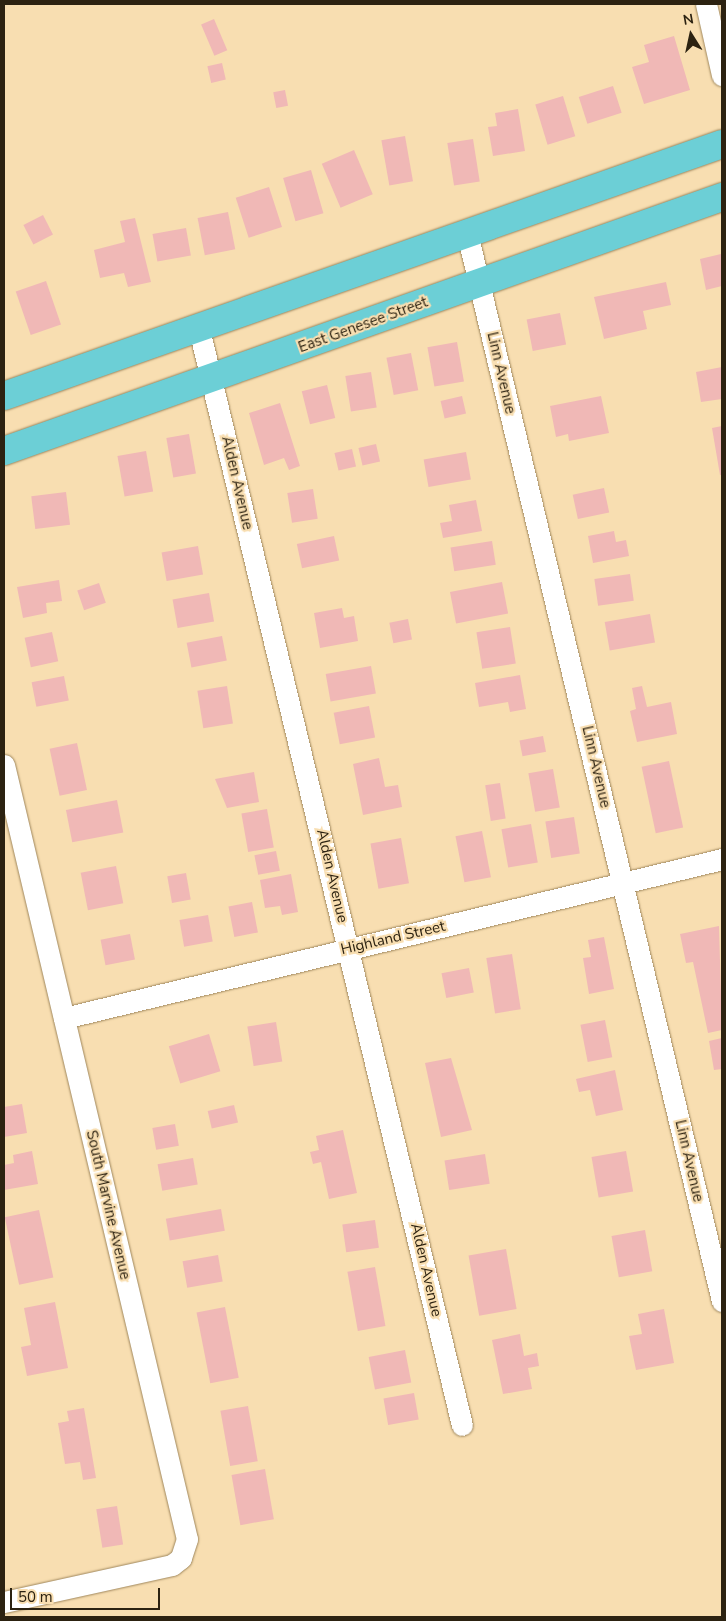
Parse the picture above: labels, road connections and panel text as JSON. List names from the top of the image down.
{
  "streets": {
    "highway": ["East Genesee Street"],
    "street": [
      "Linn Avenue",
      "Alden Avenue",
      "Highland Street",
      "South Marvine Avenue"
    ]
  },
  "crossings": [
    ["East Genesee Street", "Linn Avenue"],
    ["East Genesee Street", "Alden Avenue"],
    ["Linn Avenue", "Highland Street"],
    ["Alden Avenue", "Highland Street"],
    ["Highland Street", "South Marvine Avenue"]
  ],
  "scale_bar": "50 m",
  "north": "top"
}
